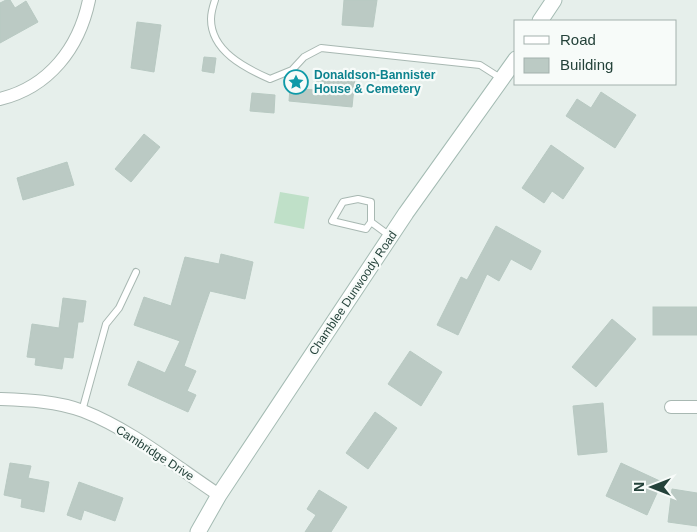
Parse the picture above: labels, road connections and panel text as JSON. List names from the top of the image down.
{
  "streets": {
    "street": ["Chamblee Dunwoody Road", "Cambridge Drive"]
  },
  "crossings": [
    ["Chamblee Dunwoody Road", "Cambridge Drive"]
  ],
  "places": {
    "place": ["Donaldson-Bannister House & Cemetery"]
  },
  "legend": ["Road", "Building"],
  "north": "left"
}
